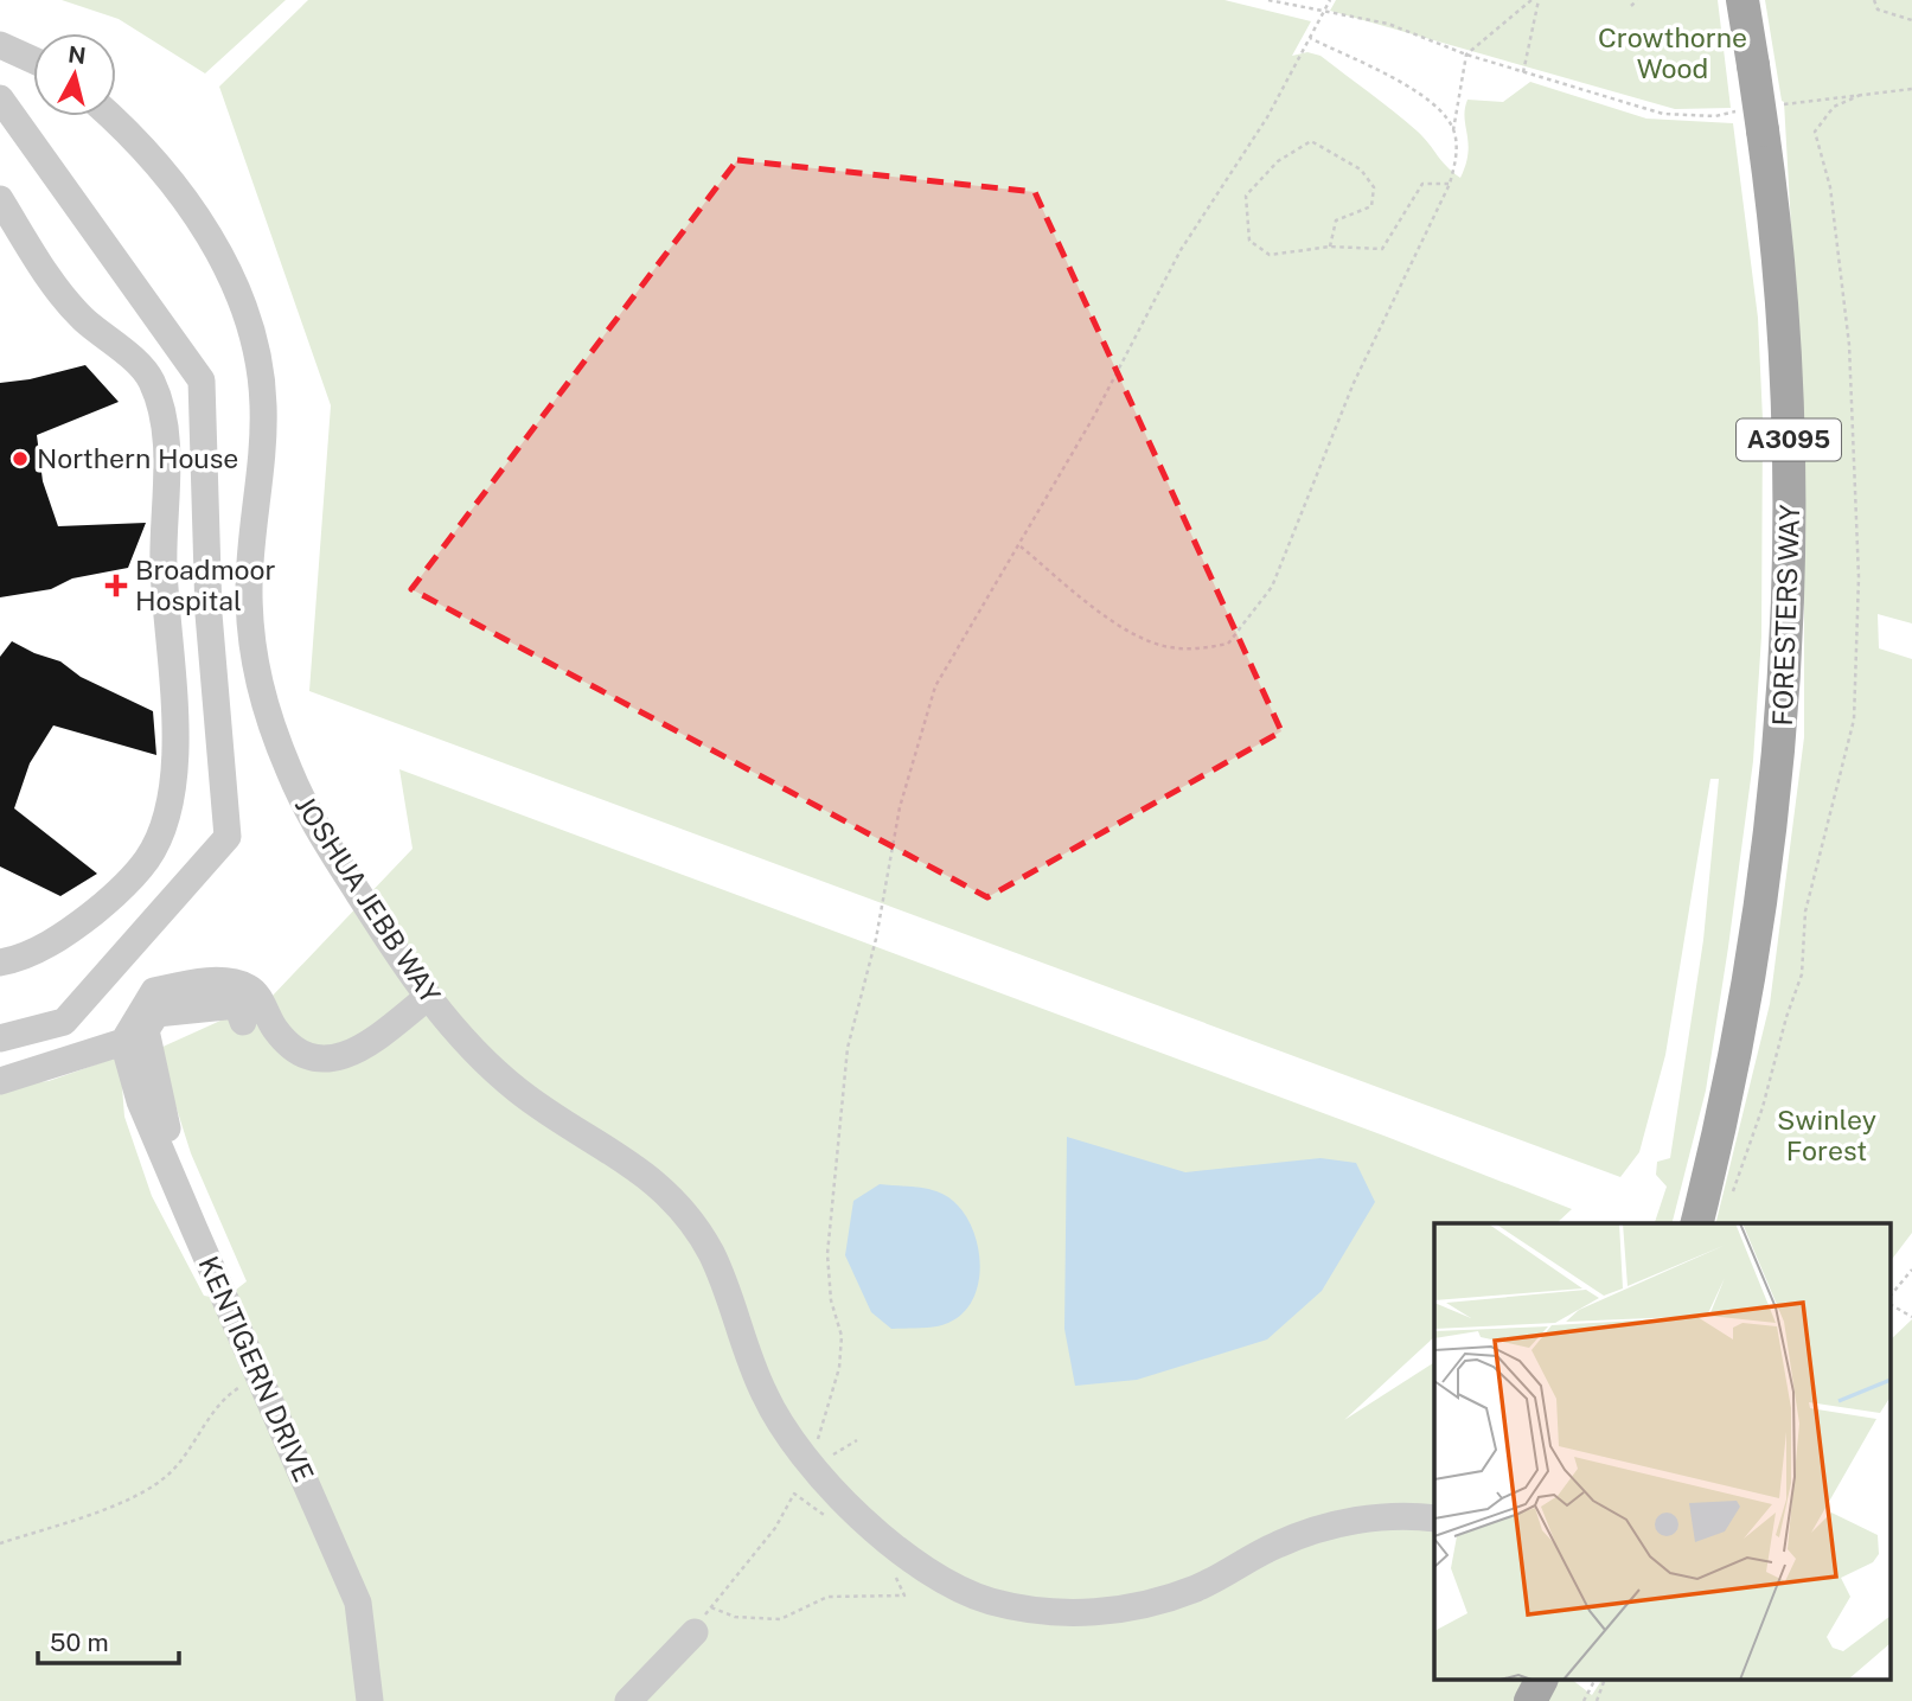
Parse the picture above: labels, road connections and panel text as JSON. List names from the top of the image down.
{
  "streets": {
    "main road": ["A3095", "FORESTERS WAY"],
    "street": ["JOSHUA JEBB WAY", "KENTIGERN DRIVE"]
  },
  "parks": ["Crowthorne Wood", "Swinley Forest"],
  "places": {
    "other": ["Northern House"],
    "health": ["Broadmoor Hospital"]
  },
  "scale_bar": "50 m",
  "north": "top"
}
